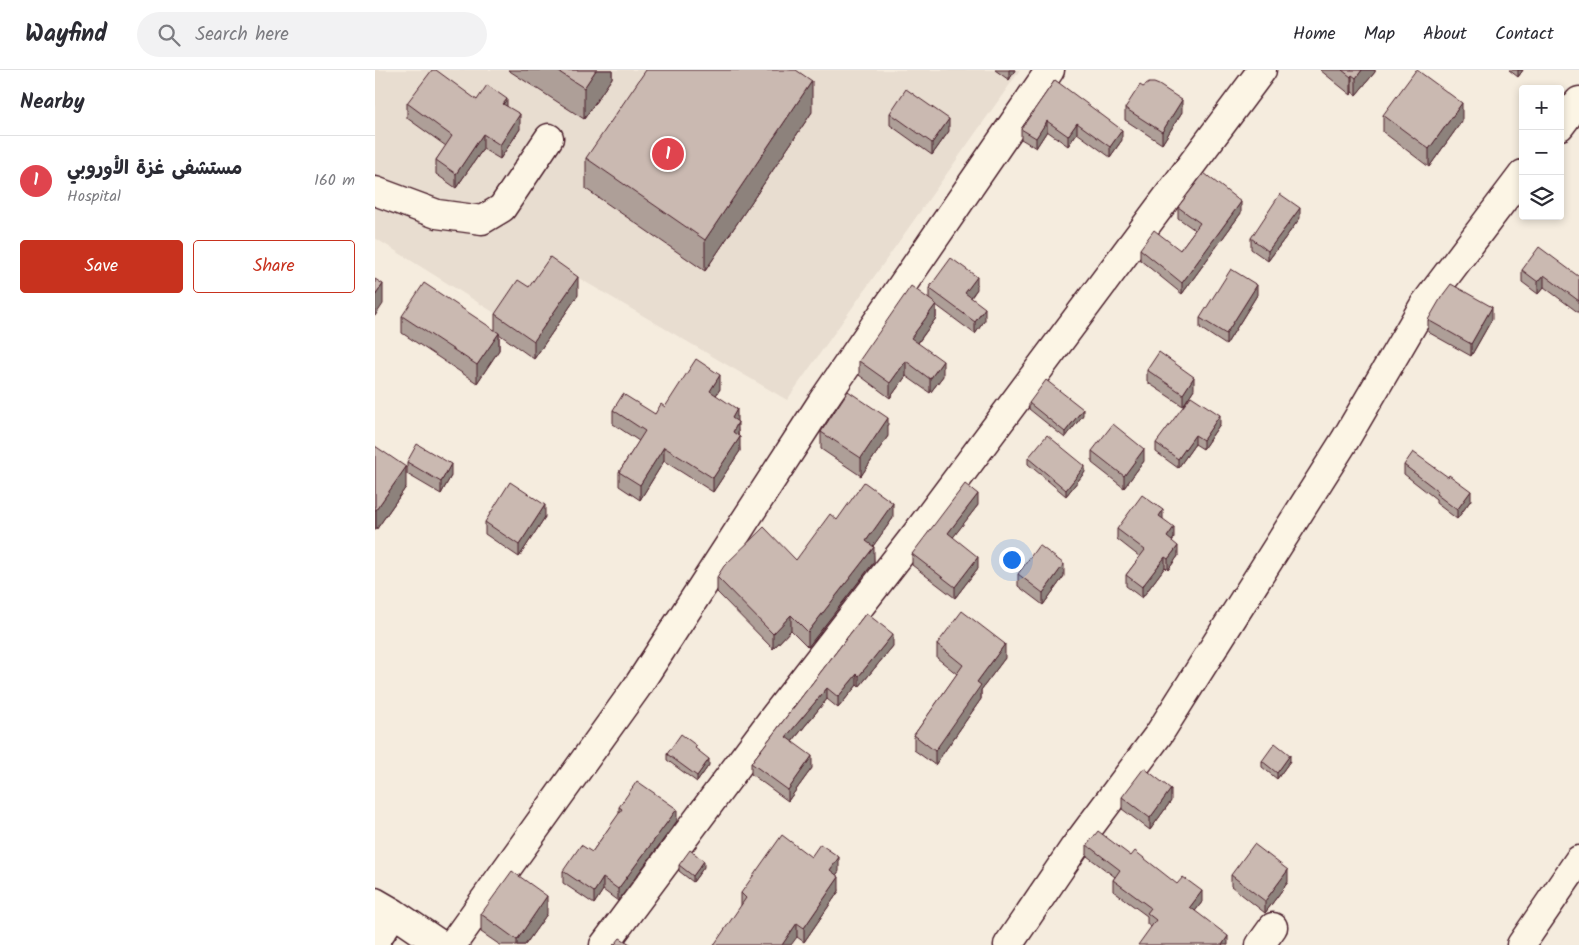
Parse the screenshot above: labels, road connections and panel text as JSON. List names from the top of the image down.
{
  "page": {
    "header": "Wayfind",
    "search": "Search here",
    "nav": [
      "Home",
      "Map",
      "About",
      "Contact"
    ],
    "heading": "Nearby",
    "map_buttons": ["+", "−"],
    "list": [
      {
        "mark": "1",
        "name": "مستشفى غزة الأوروبي",
        "note": "Hospital",
        "value": "160 m"
      }
    ],
    "pins": "1",
    "buttons": ["Save", "Share"]
  }
}
